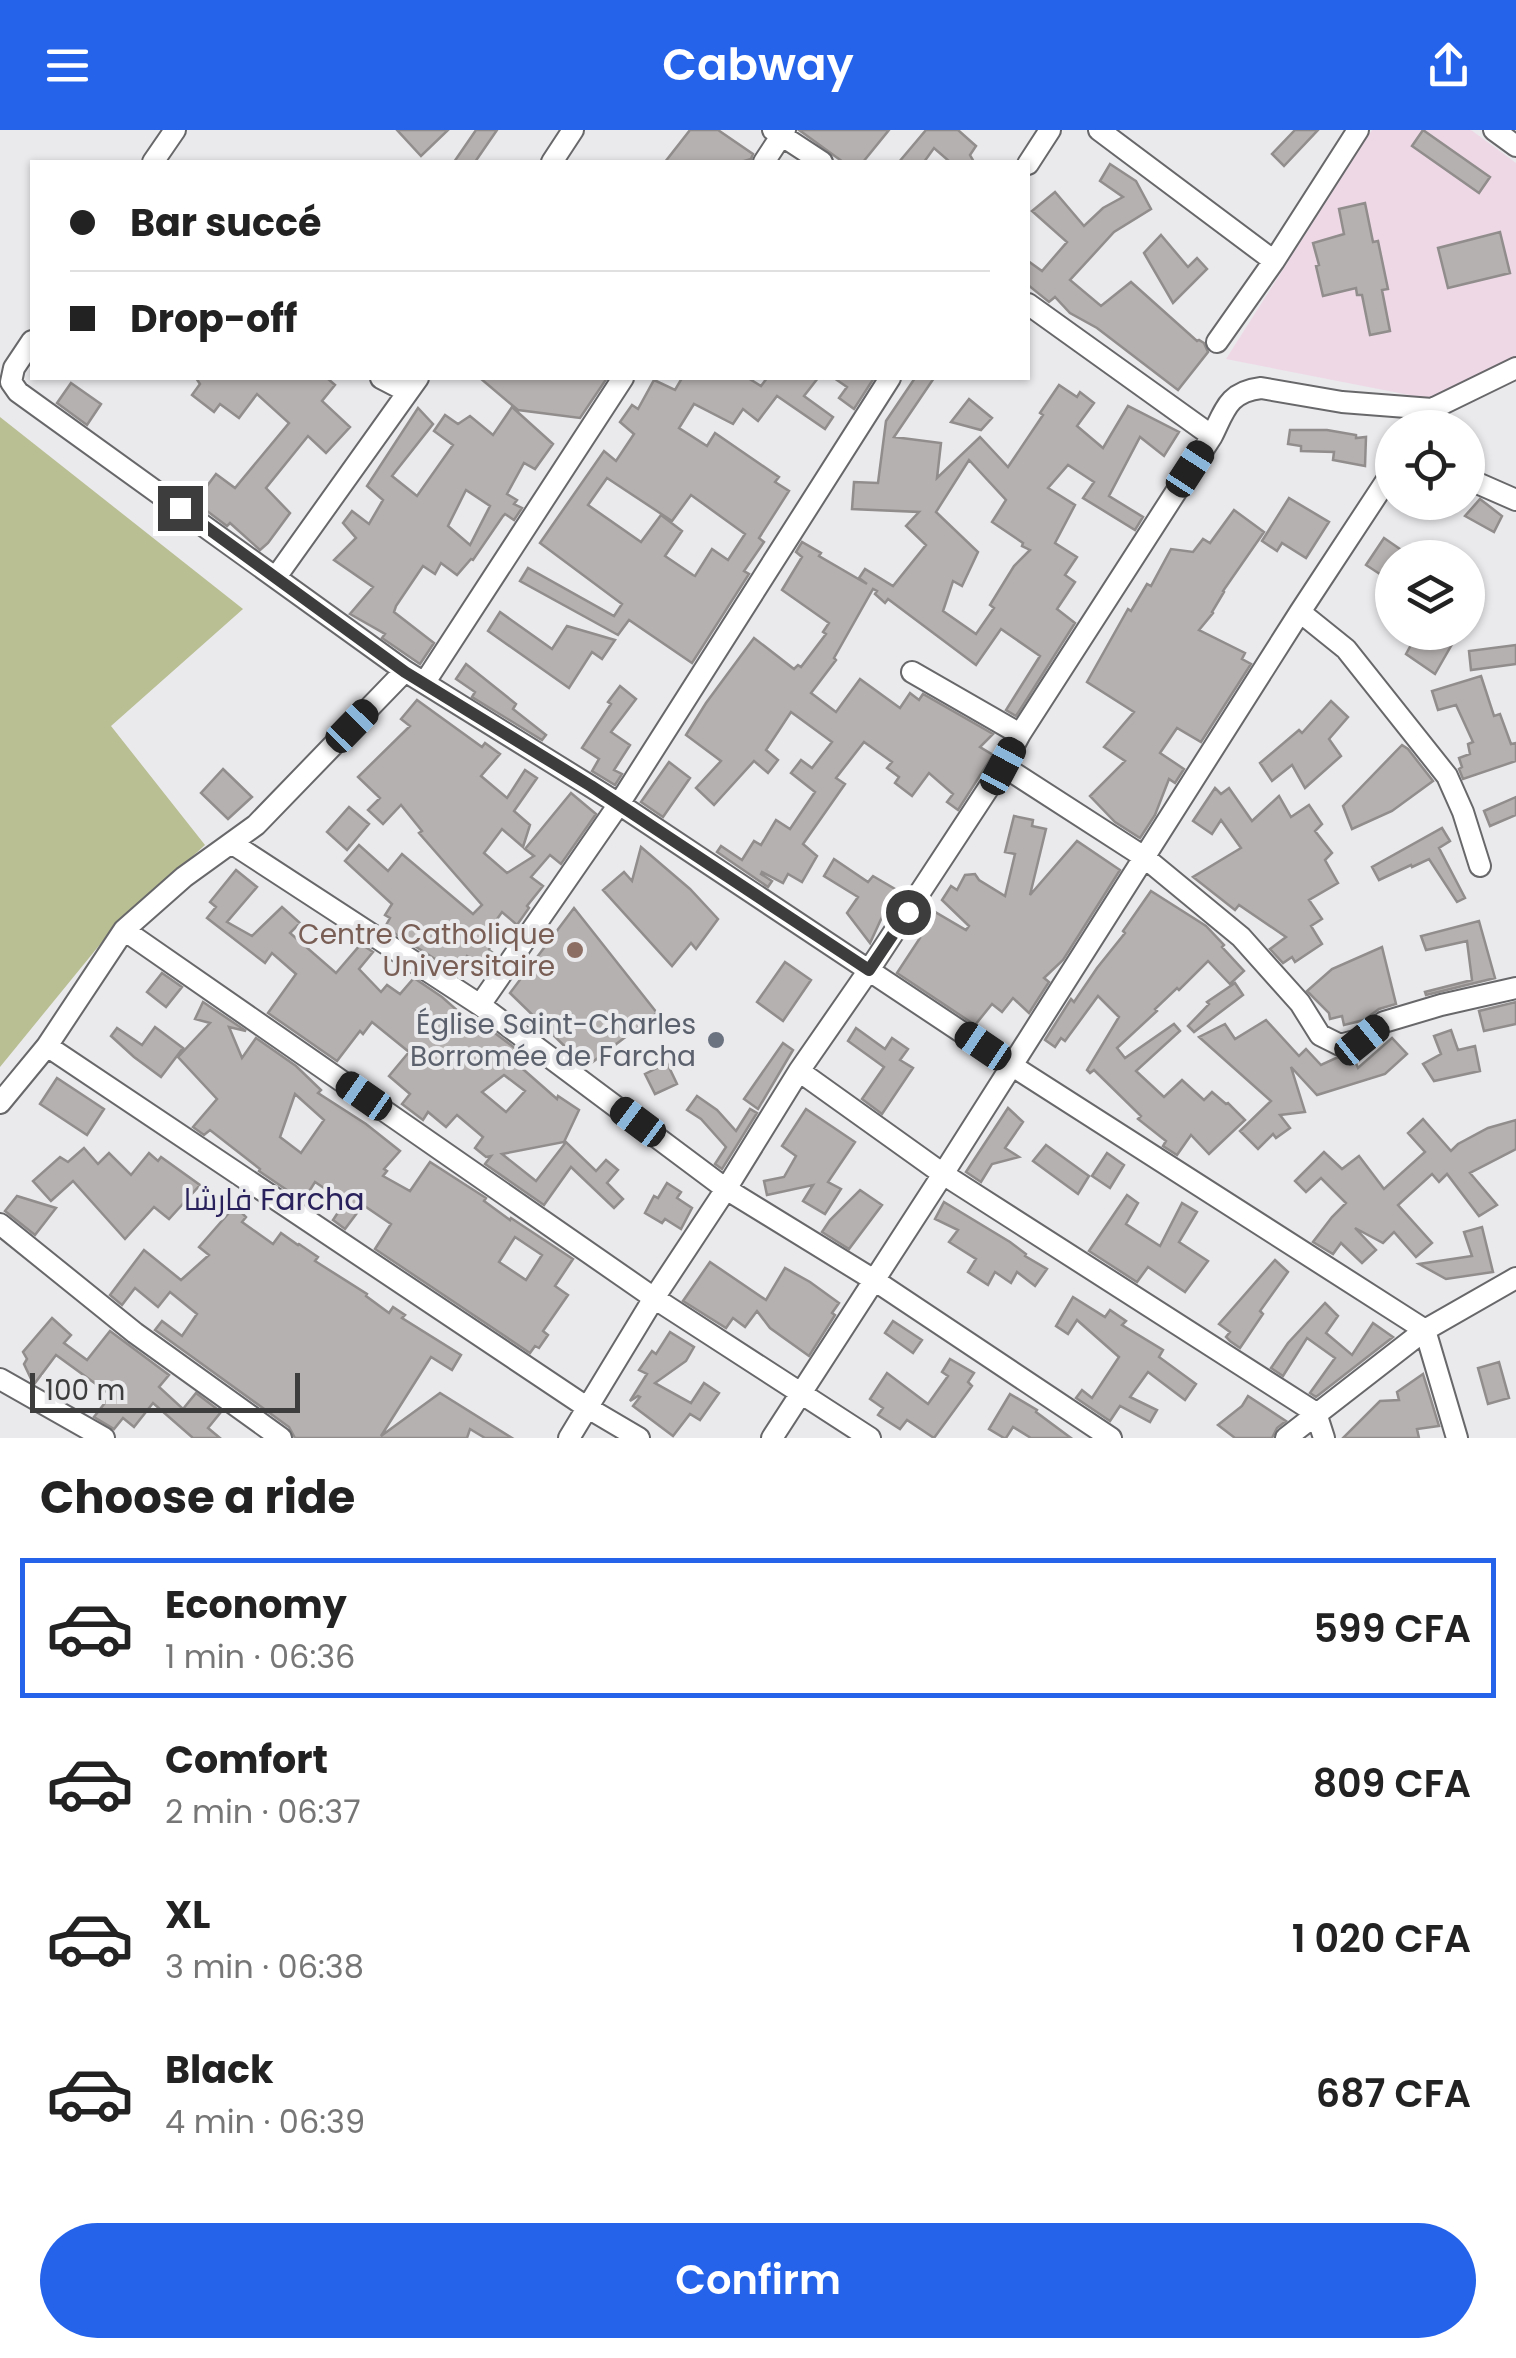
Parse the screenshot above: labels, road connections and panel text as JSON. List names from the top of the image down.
{
  "districts": ["فارشا Farcha"],
  "places": ["Centre Catholique Universitaire", "Église Saint-Charles Borromée de Farcha"],
  "scale_bar": "100 m",
  "page": {
    "header": "Cabway",
    "banner": ["Bar succé", "Drop-off"],
    "scale": "100 m",
    "heading": "Choose a ride",
    "list": [
      {
        "name": "Economy",
        "note": "1 min · 06:36",
        "value": "599 CFA"
      },
      {
        "name": "Comfort",
        "note": "2 min · 06:37",
        "value": "809 CFA"
      },
      {
        "name": "XL",
        "note": "3 min · 06:38",
        "value": "1 020 CFA"
      },
      {
        "name": "Black",
        "note": "4 min · 06:39",
        "value": "687 CFA"
      }
    ],
    "buttons": "Confirm"
  }
}
